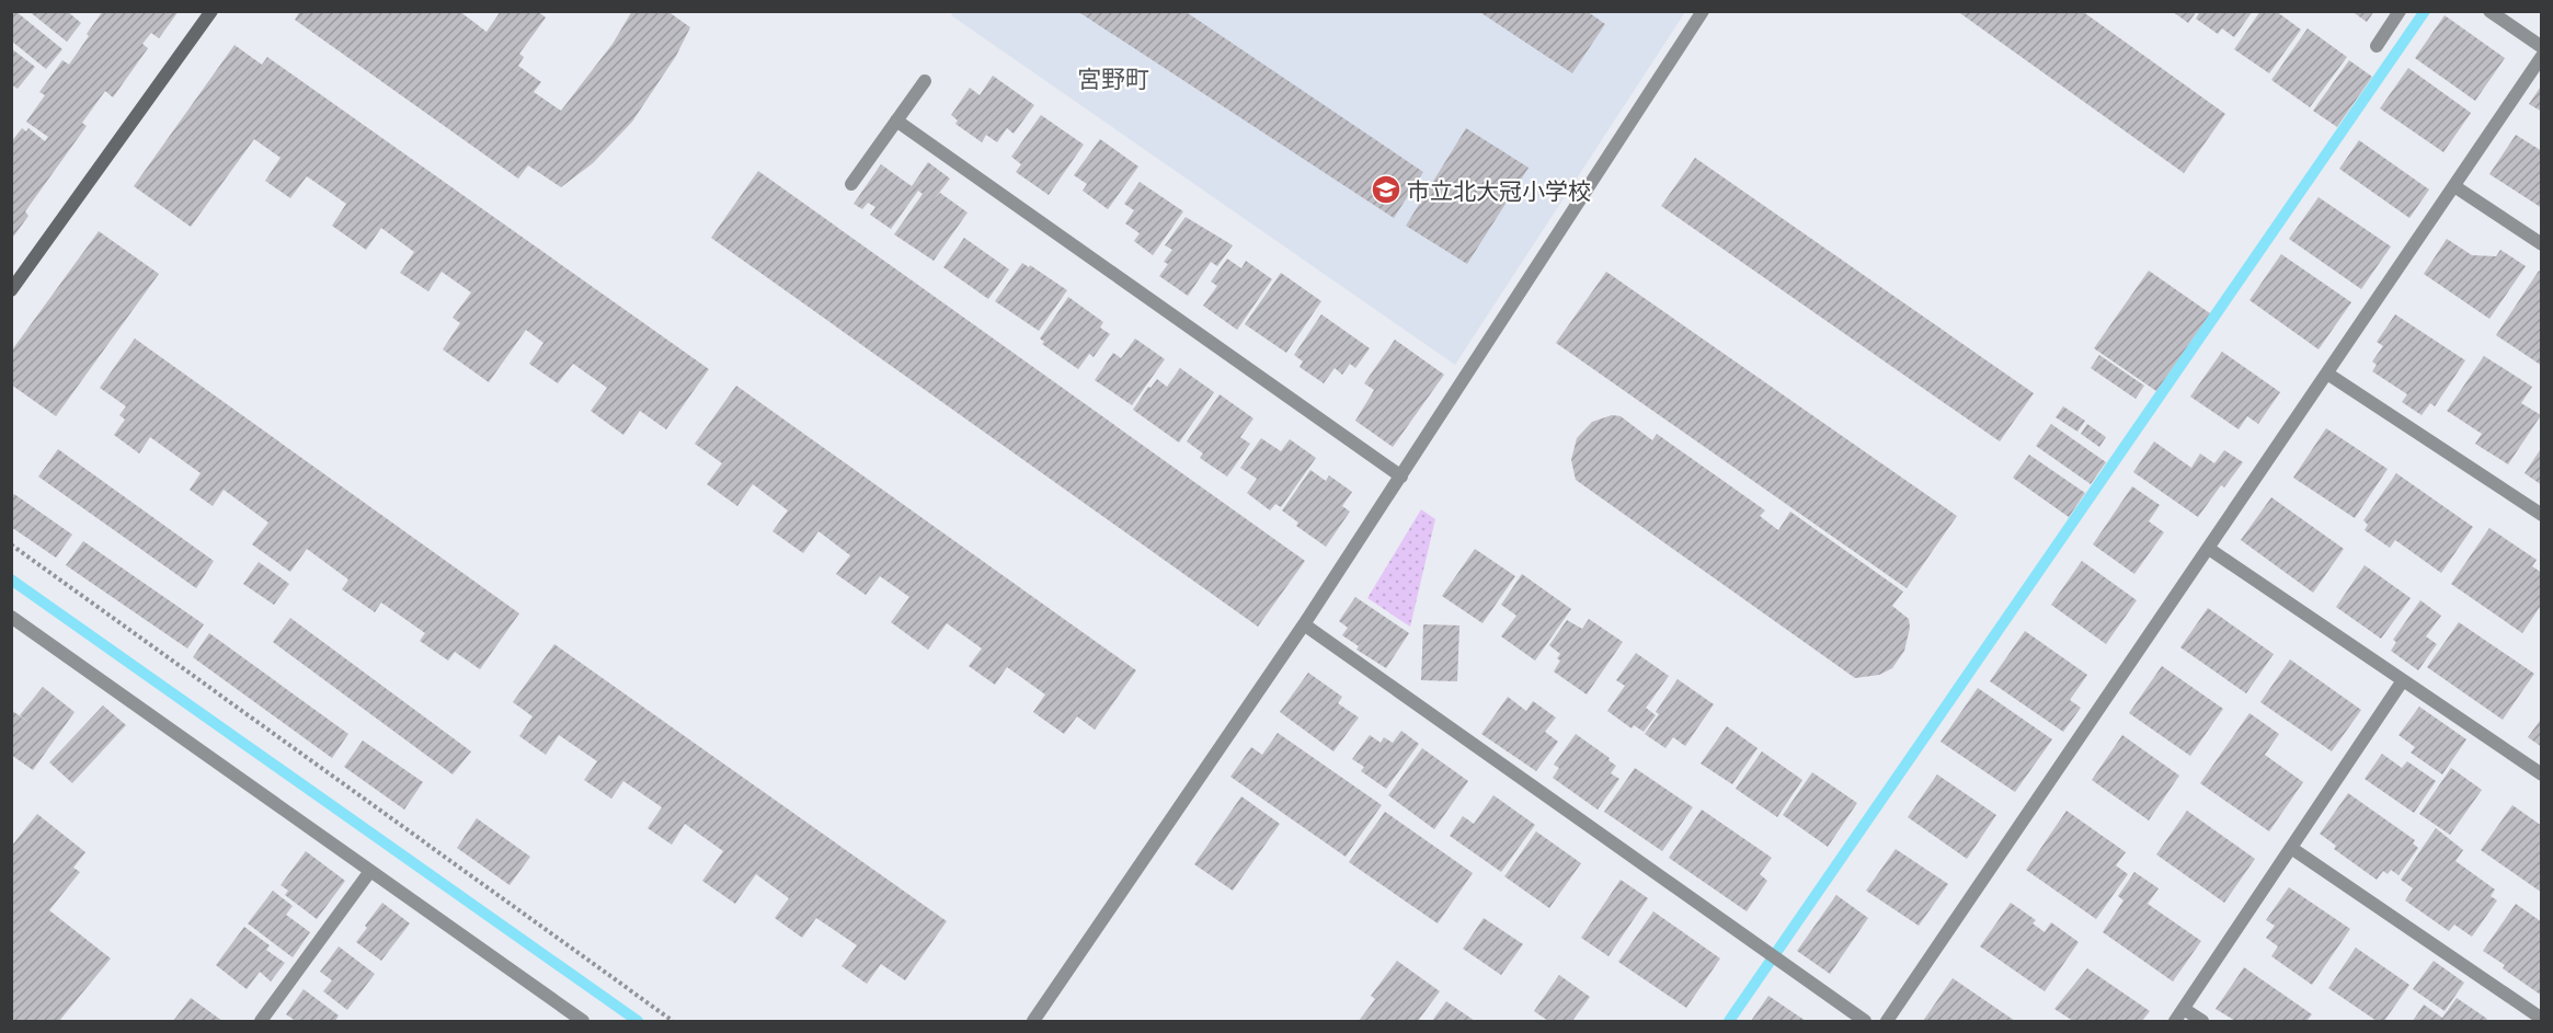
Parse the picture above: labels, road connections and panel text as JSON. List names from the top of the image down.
{
  "districts": ["宮野町"],
  "places": {
    "school or university": ["市立北大冠小学校"]
  }
}
